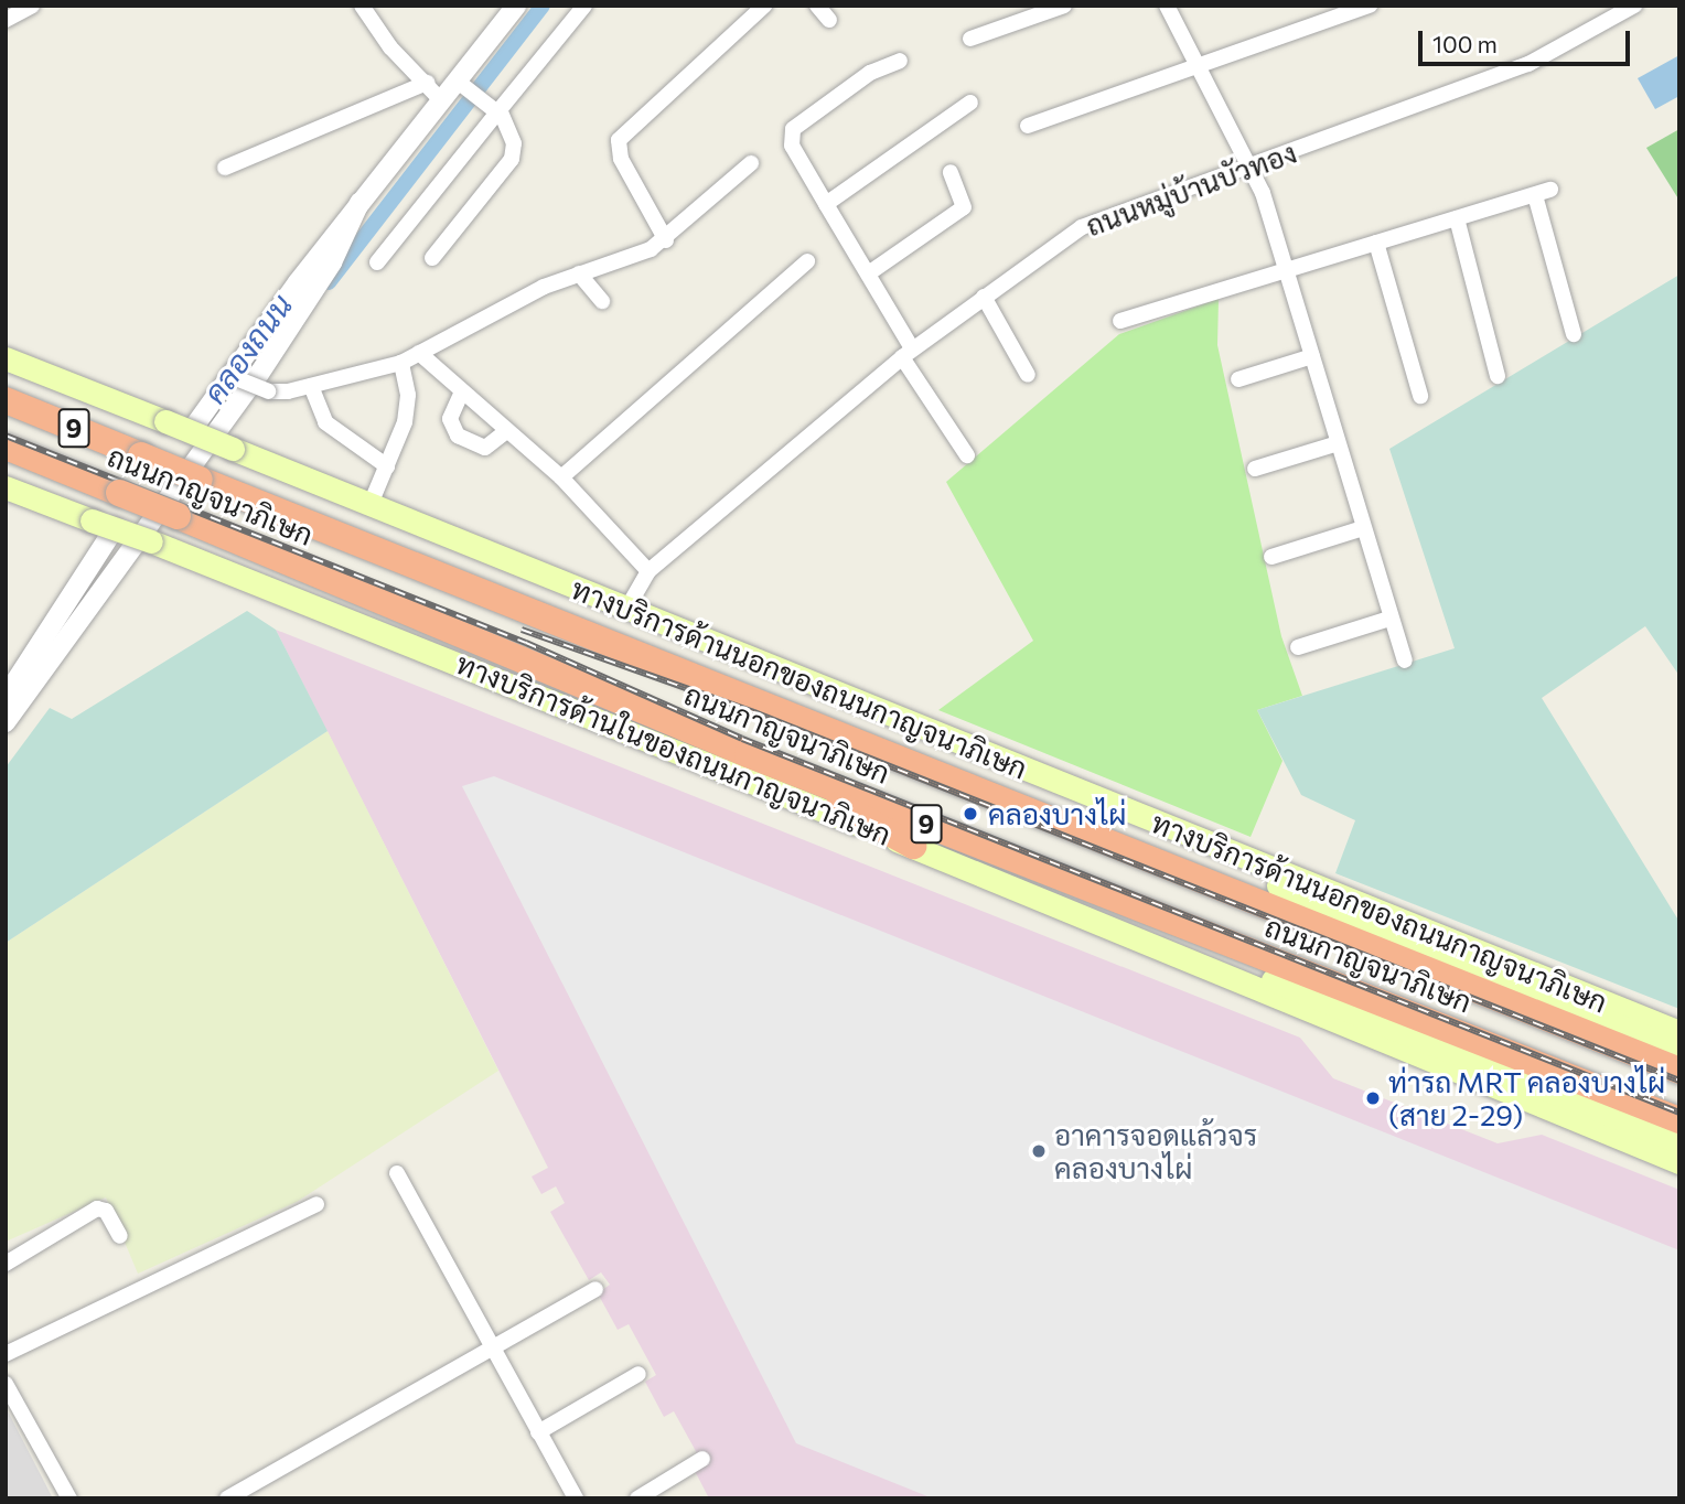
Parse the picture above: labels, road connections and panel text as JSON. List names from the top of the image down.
{
  "streets": {
    "highway": ["9", "ถนนกาญจนาภิเษก"],
    "main road": ["ทางบริการด้านนอกของถนนกาญจนาภิเษก", "ทางบริการด้านในของถนนกาญจนาภิเษก"],
    "street": ["ถนนหมู่บ้านบัวทอง"]
  },
  "crossings": [
    ["ถนนหมู่บ้านบัวทอง", "ทางบริการด้านนอกของถนนกาญจนาภิเษก"]
  ],
  "water": ["คลองถนน"],
  "places": ["คลองบางไผ่", "ท่ารถ MRT คลองบางไผ่ (สาย 2-29)", "อาคารจอดแล้วจร คลองบางไผ่"],
  "scale_bar": "100 m"
}
